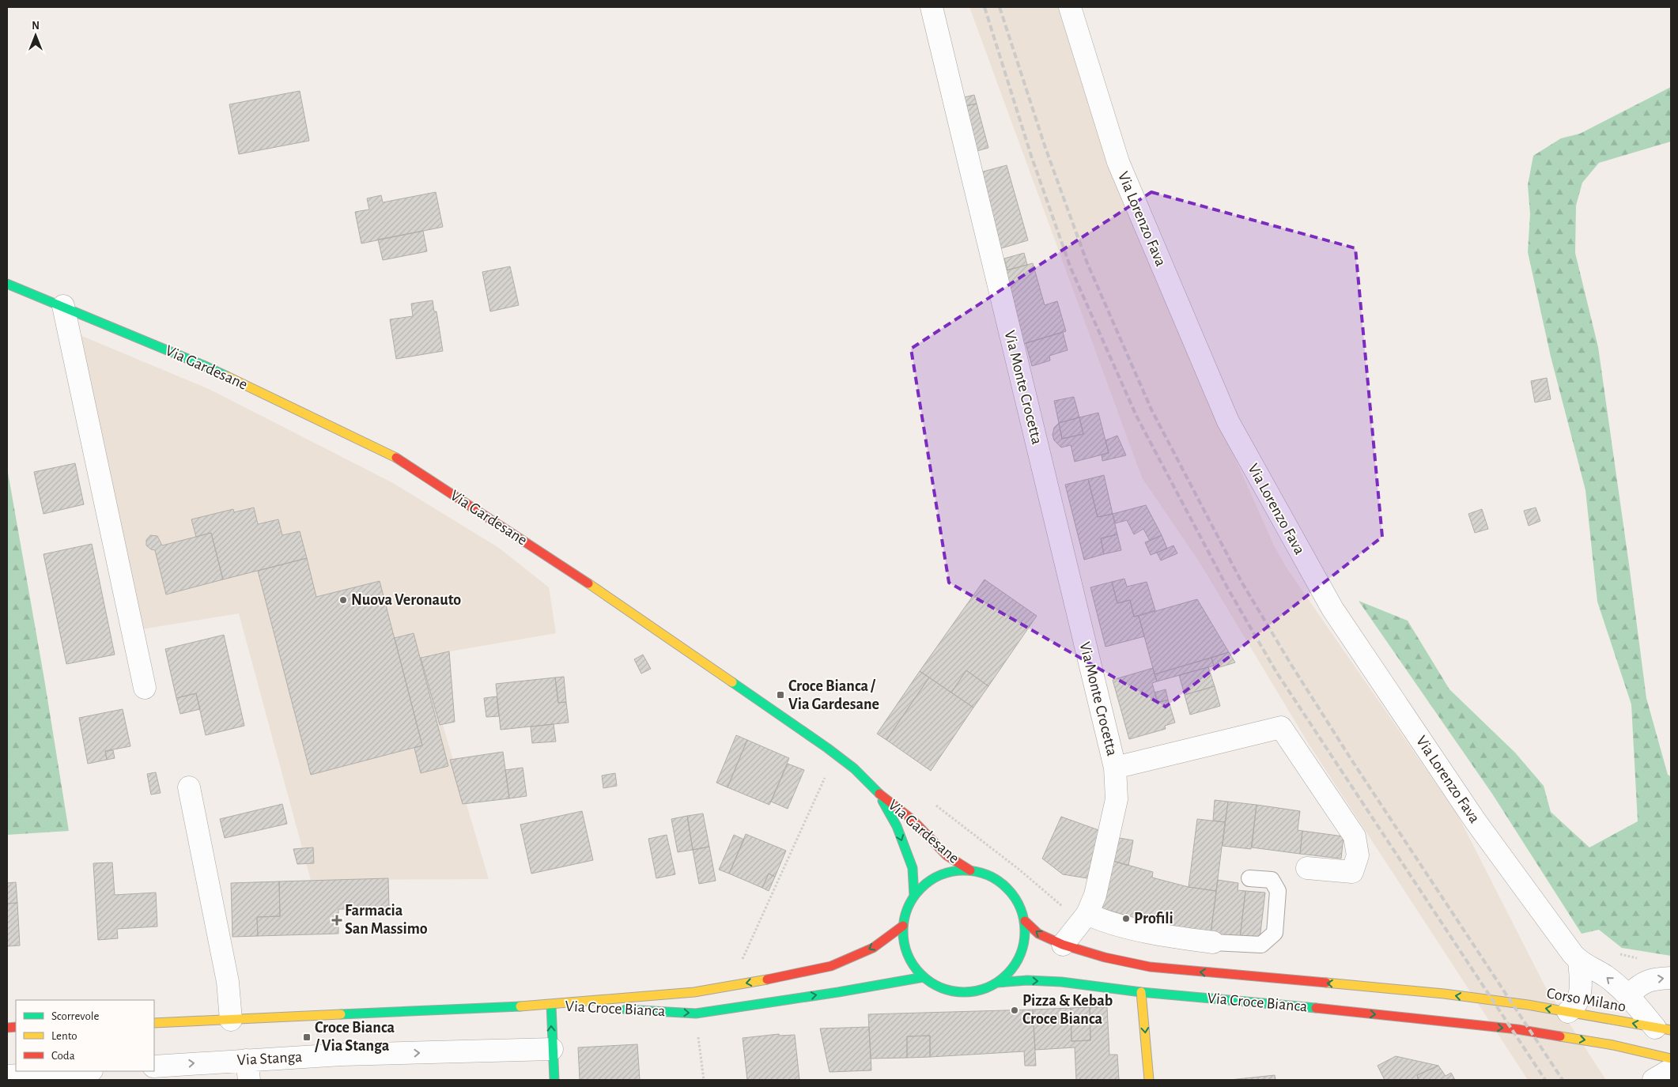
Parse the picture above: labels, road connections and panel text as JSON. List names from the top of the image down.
{
  "streets": {
    "main road": ["Via Gardesane", "Corso Milano", "Via Croce Bianca"],
    "street": ["Via Lorenzo Fava", "Via Monte Crocetta", "Via Stanga"]
  },
  "crossings": [
    ["Via Lorenzo Fava", "Corso Milano"],
    ["Via Gardesane", "Via Croce Bianca"],
    ["Via Monte Crocetta", "Via Croce Bianca"],
    ["Corso Milano", "Via Croce Bianca"]
  ],
  "one_way": ["Corso Milano", "Via Stanga"],
  "places": {
    "other": ["Nuova Veronauto", "Profili", "Pizza & Kebab Croce Bianca"],
    "transit": ["Croce Bianca / Via Gardesane", "Croce Bianca / Via Stanga"],
    "health": ["Farmacia San Massimo"]
  },
  "legend": ["Scorrevole", "Lento", "Coda"],
  "north": "top"
}
